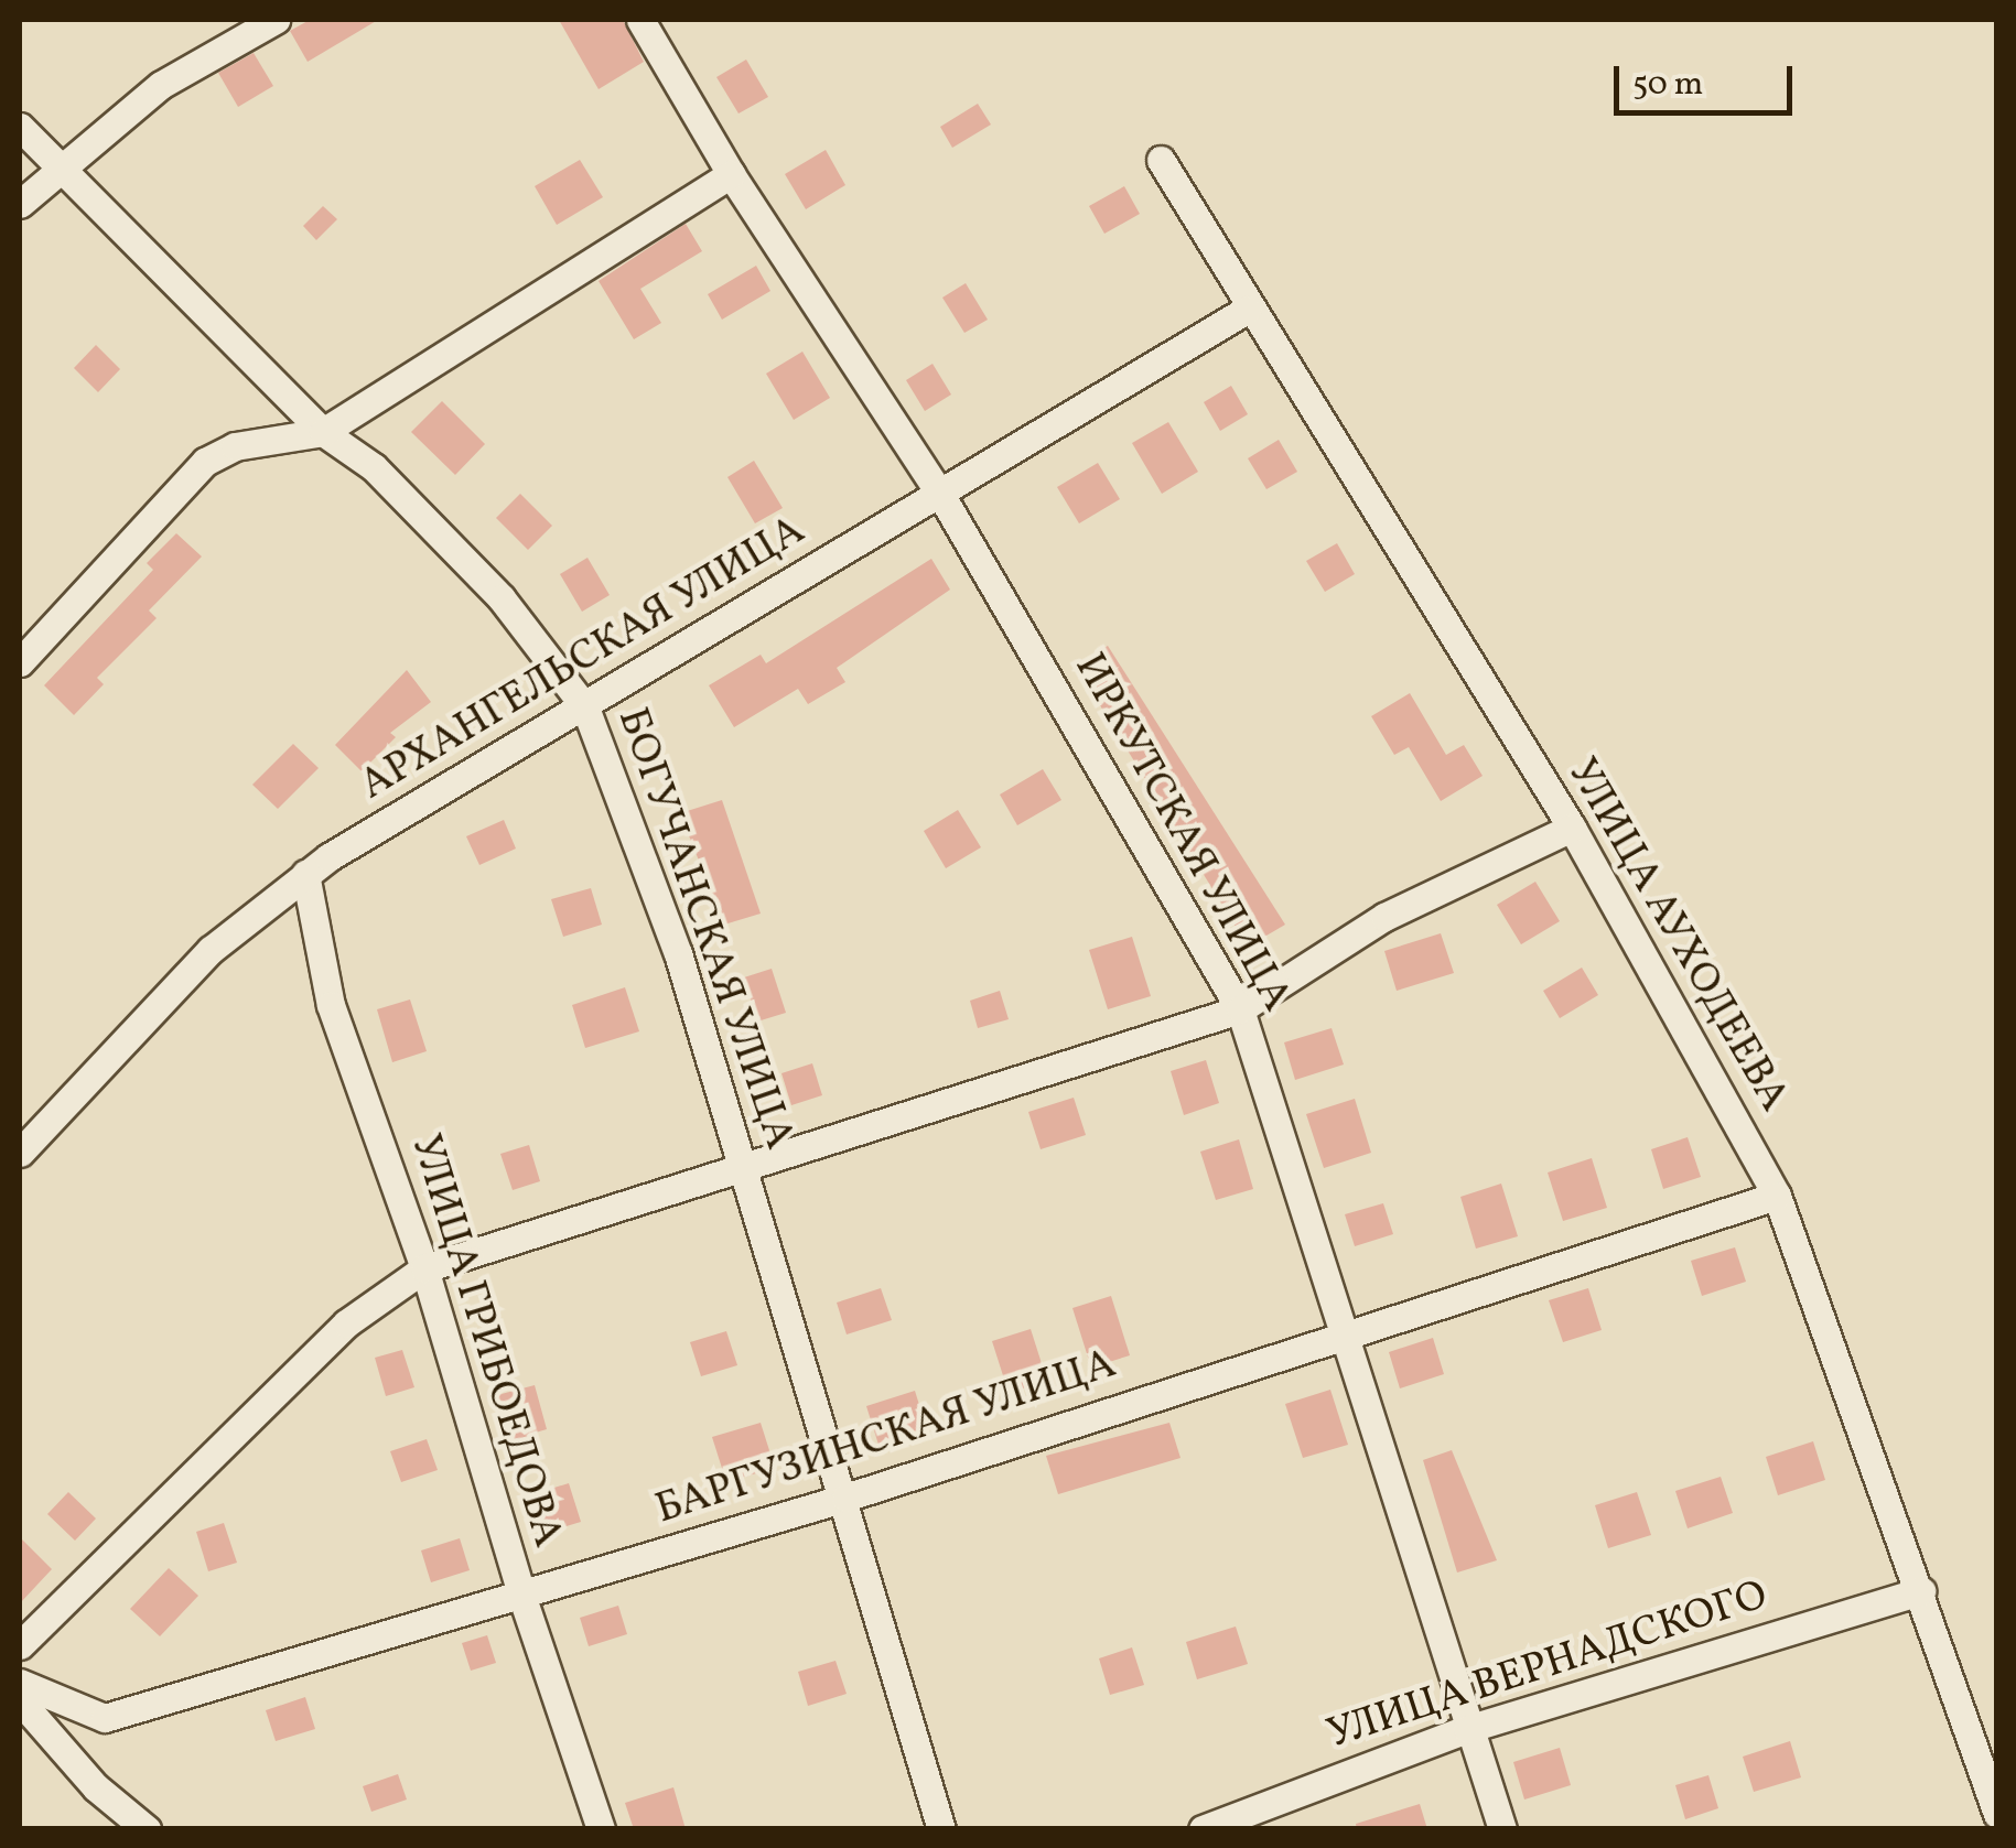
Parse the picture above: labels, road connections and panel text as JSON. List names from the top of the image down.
{
  "streets": {
    "street": [
      "АРХАНГЕЛЬСКАЯ УЛИЦА",
      "ИРКУТСКАЯ УЛИЦА",
      "БОГУЧАНСКАЯ УЛИЦА",
      "УЛИЦА АУХОДЕЕВА",
      "УЛИЦА ГРИБОЕДОВА",
      "БАРГУЗИНСКАЯ УЛИЦА",
      "УЛИЦА ВЕРНАДСКОГО"
    ]
  },
  "crossings": [
    ["АРХАНГЕЛЬСКАЯ УЛИЦА", "ИРКУТСКАЯ УЛИЦА"],
    ["АРХАНГЕЛЬСКАЯ УЛИЦА", "БОГУЧАНСКАЯ УЛИЦА"],
    ["АРХАНГЕЛЬСКАЯ УЛИЦА", "УЛИЦА АУХОДЕЕВА"],
    ["АРХАНГЕЛЬСКАЯ УЛИЦА", "УЛИЦА ГРИБОЕДОВА"],
    ["ИРКУТСКАЯ УЛИЦА", "БАРГУЗИНСКАЯ УЛИЦА"],
    ["ИРКУТСКАЯ УЛИЦА", "УЛИЦА ВЕРНАДСКОГО"],
    ["БОГУЧАНСКАЯ УЛИЦА", "БАРГУЗИНСКАЯ УЛИЦА"],
    ["УЛИЦА АУХОДЕЕВА", "БАРГУЗИНСКАЯ УЛИЦА"],
    ["УЛИЦА АУХОДЕЕВА", "УЛИЦА ВЕРНАДСКОГО"],
    ["УЛИЦА ГРИБОЕДОВА", "БАРГУЗИНСКАЯ УЛИЦА"]
  ],
  "scale_bar": "50 m"
}
